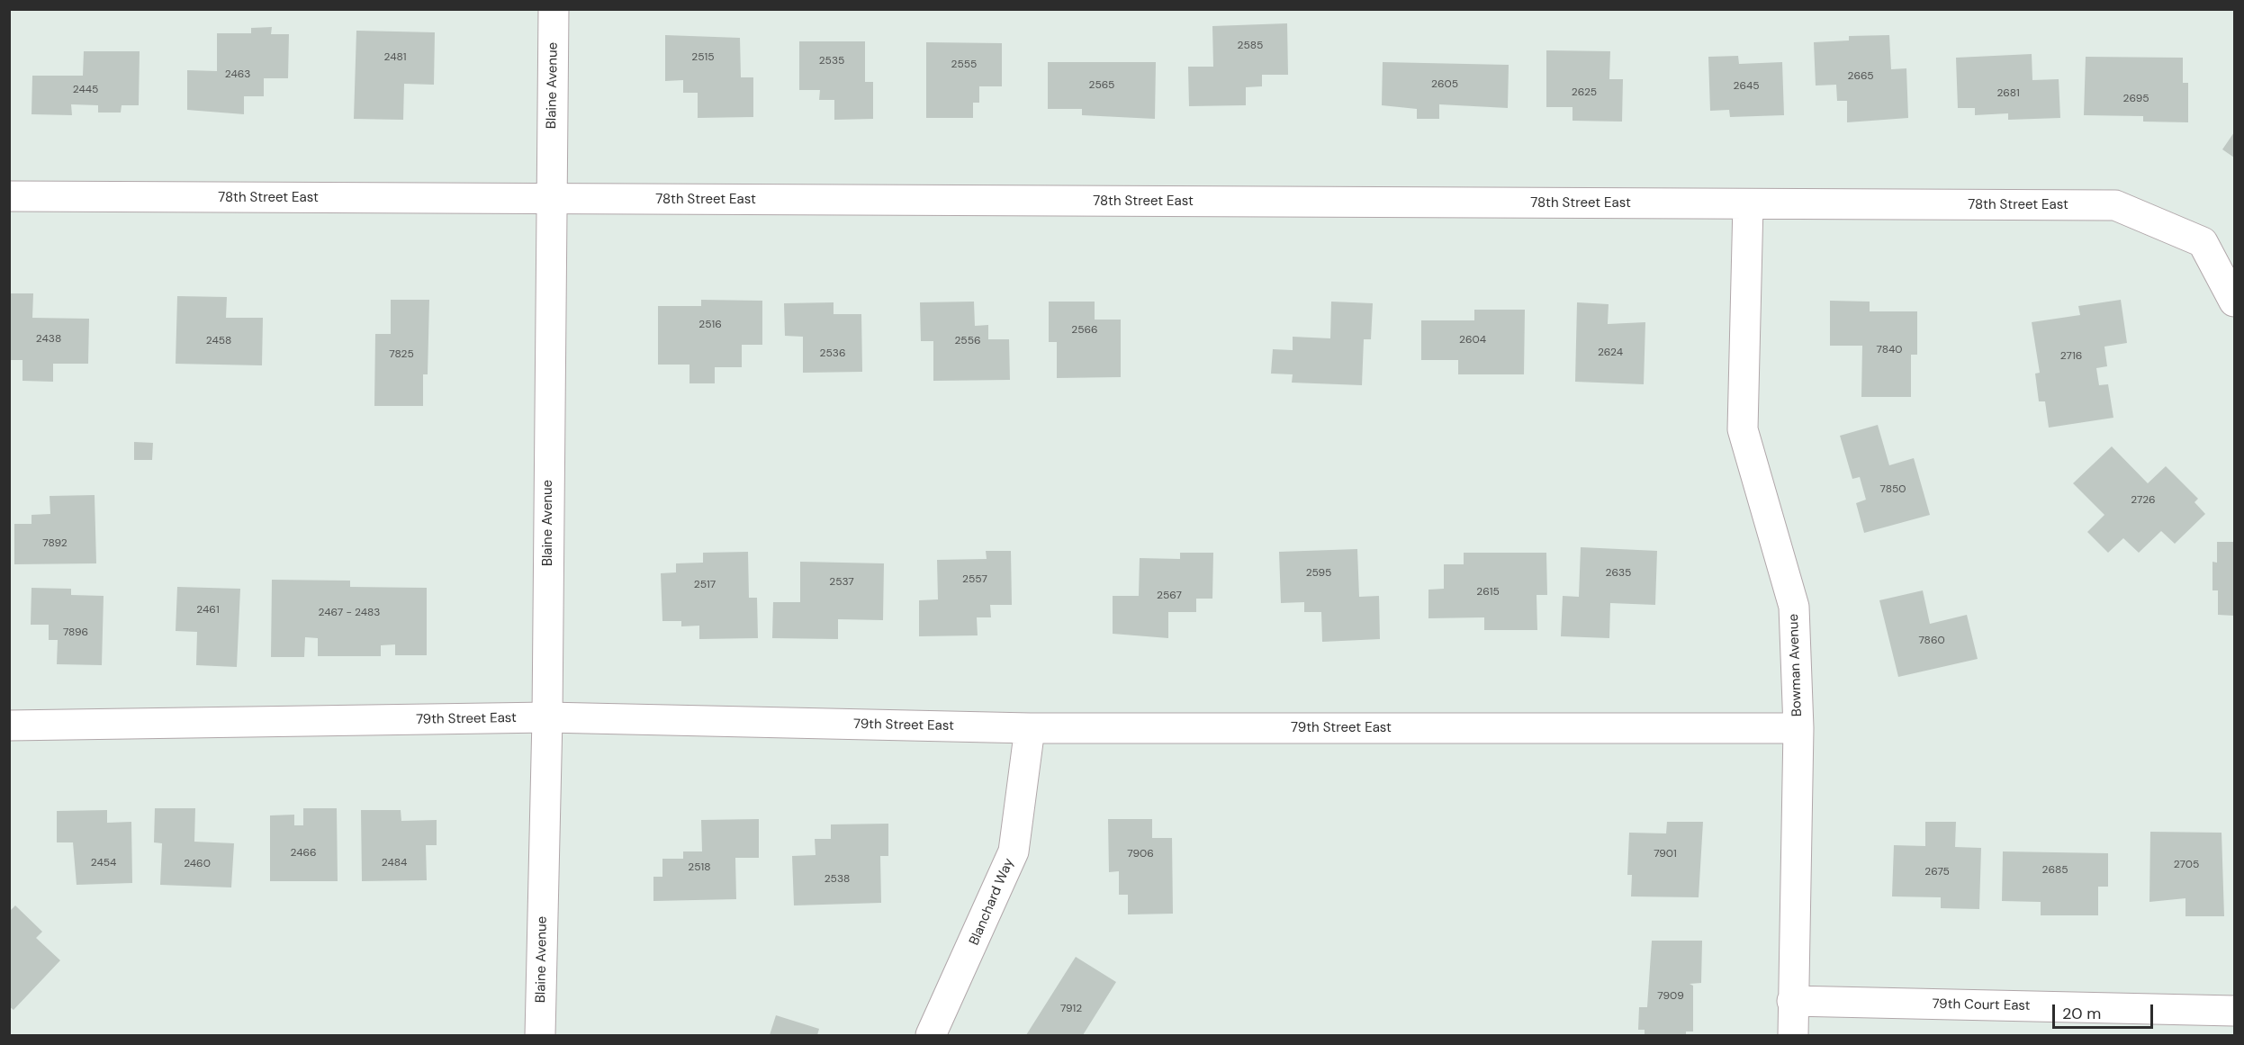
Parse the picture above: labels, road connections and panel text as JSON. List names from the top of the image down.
{
  "streets": {
    "street": [
      "Blaine Avenue",
      "78th Street East",
      "Bowman Avenue",
      "79th Street East",
      "Blanchard Way",
      "79th Court East"
    ]
  },
  "crossings": [
    ["Blaine Avenue", "78th Street East"],
    ["Blaine Avenue", "79th Street East"],
    ["78th Street East", "Bowman Avenue"],
    ["Bowman Avenue", "79th Street East"],
    ["Bowman Avenue", "79th Court East"],
    ["79th Street East", "Blanchard Way"]
  ],
  "house_numbers": [
    "2585",
    "2481",
    "2515",
    "2535",
    "2555",
    "2463",
    "2665",
    "2605",
    "2565",
    "2645",
    "2445",
    "2625",
    "2681",
    "2695",
    "2516",
    "2566",
    "2438",
    "2604",
    "2458",
    "2556",
    "7840",
    "2624",
    "2536",
    "7825",
    "2716",
    "7850",
    "2726",
    "7892",
    "2595",
    "2635",
    "2557",
    "2537",
    "2517",
    "2615",
    "2567",
    "2461",
    "2467 - 2483",
    "7896",
    "7860",
    "2466",
    "7906",
    "7901",
    "2454",
    "2484",
    "2460",
    "2705",
    "2518",
    "2685",
    "2675",
    "2538",
    "7909",
    "7912"
  ],
  "scale_bar": "20 m"
}
